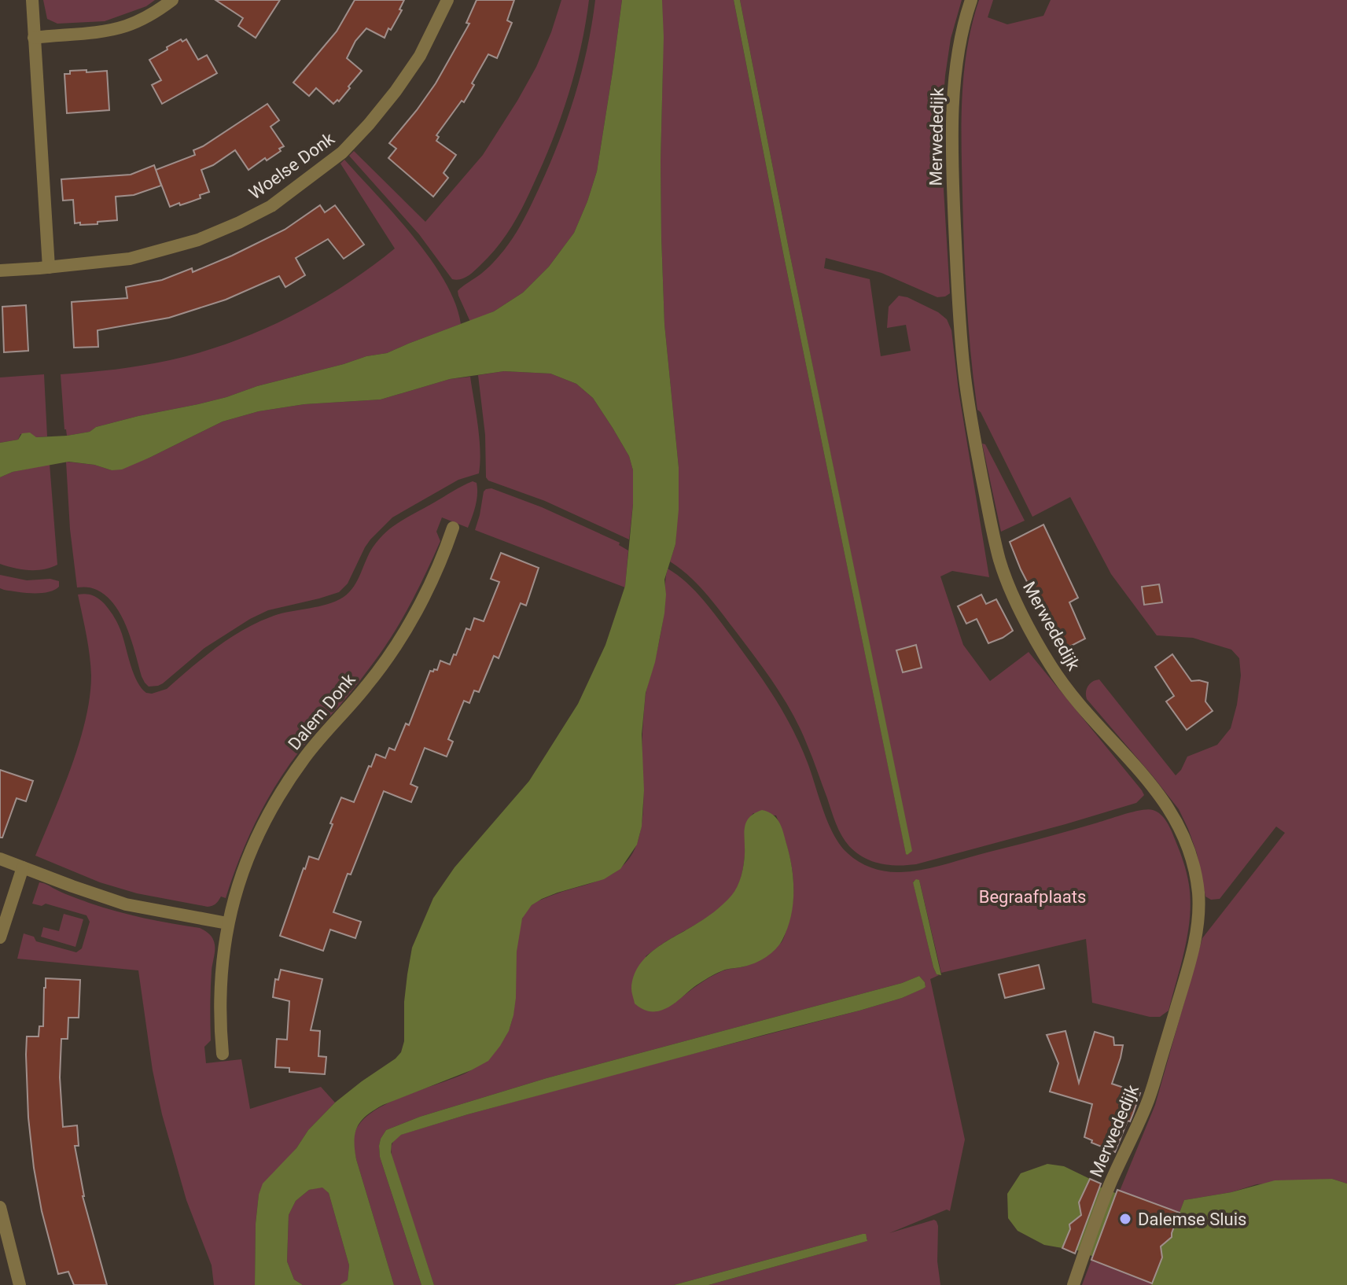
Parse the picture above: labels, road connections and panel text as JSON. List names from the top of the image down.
{
  "streets": {
    "street": ["Merwededijk", "Woelse Donk", "Dalem Donk"]
  },
  "parks": ["Begraafplaats"],
  "places": ["Dalemse Sluis"]
}
